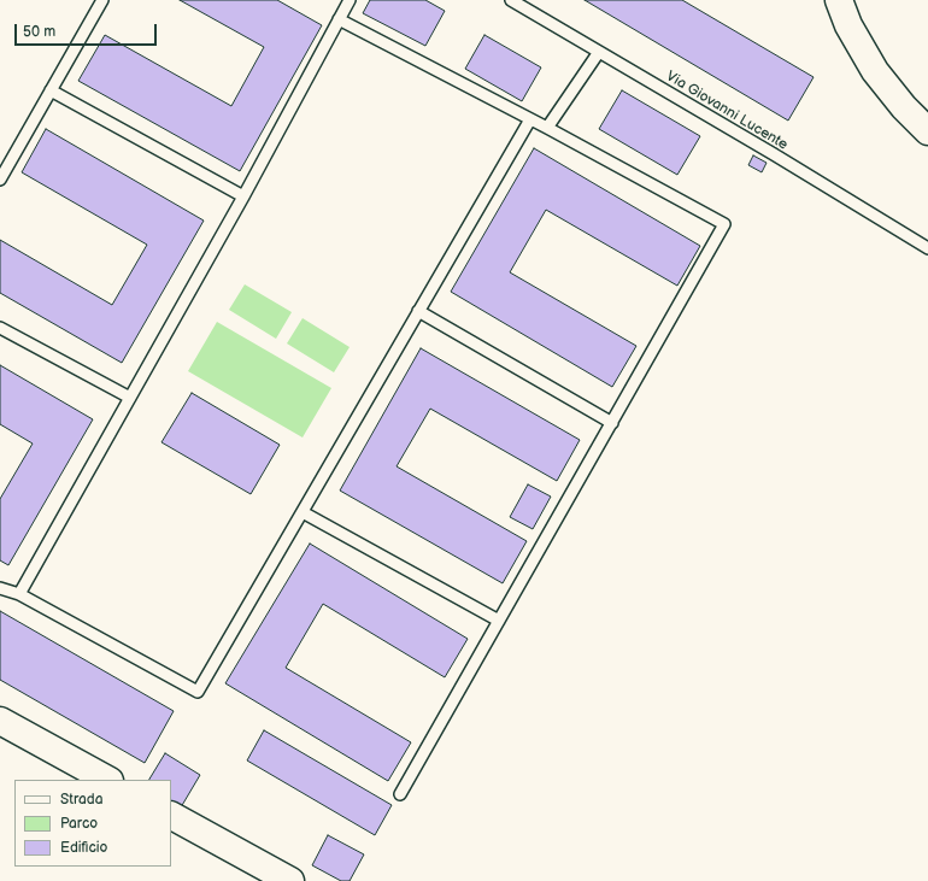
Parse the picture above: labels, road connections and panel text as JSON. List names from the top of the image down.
{
  "streets": {
    "lane": ["Via Giovanni Lucente"]
  },
  "legend": ["Strada", "Parco", "Edificio"],
  "scale_bar": "50 m"
}
